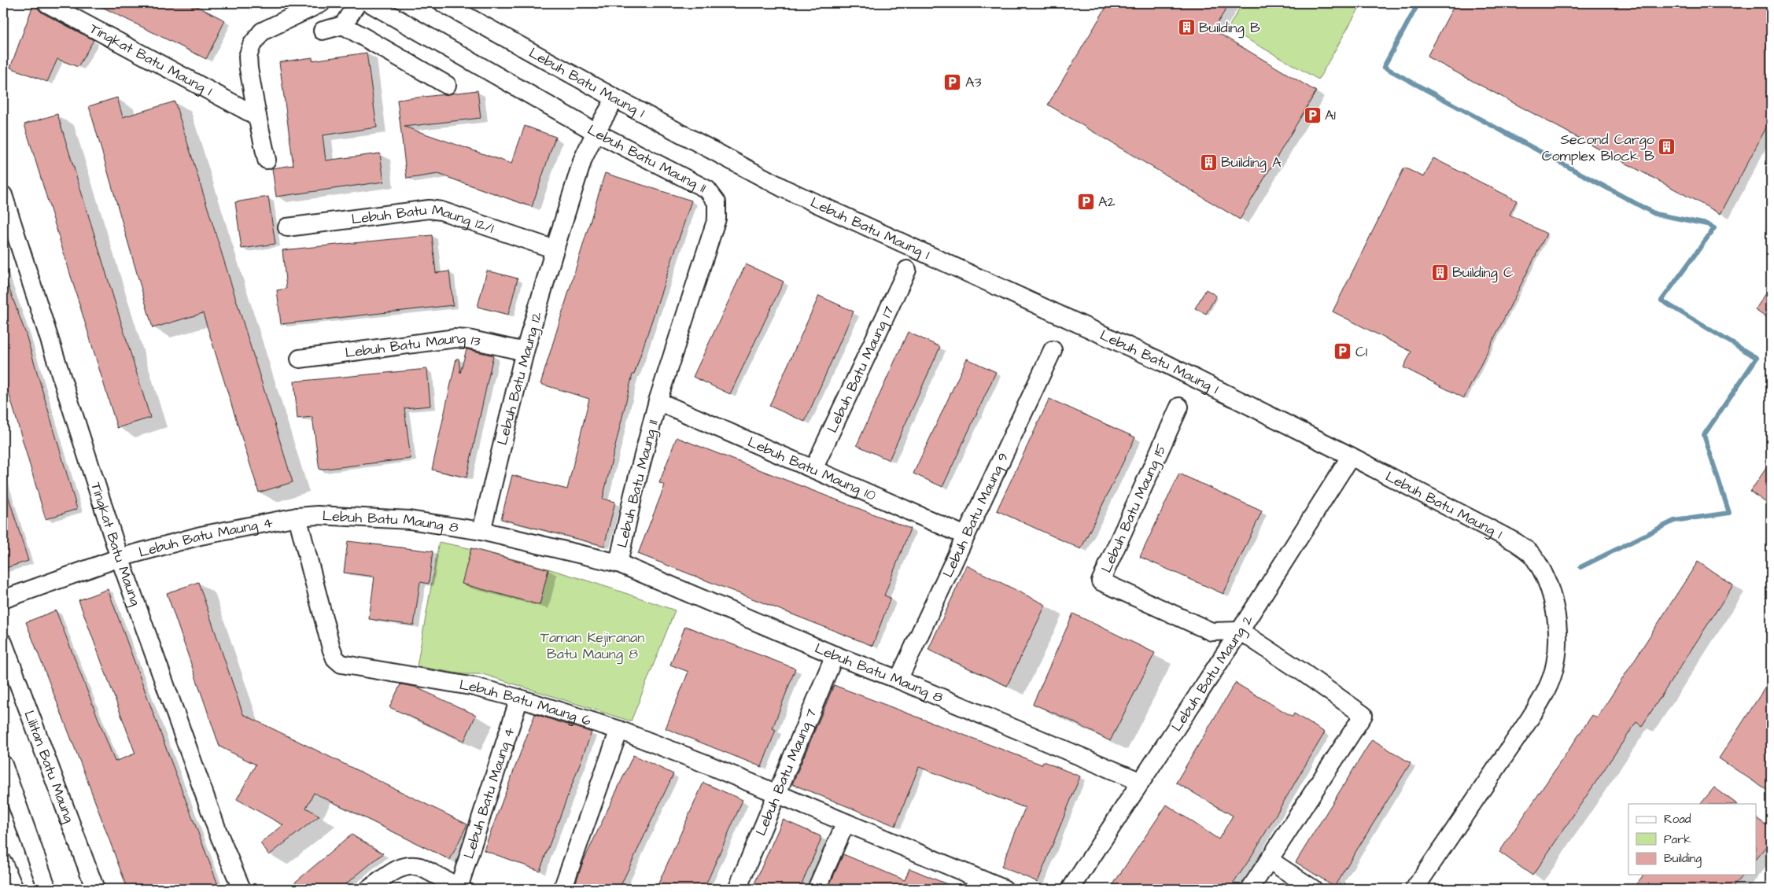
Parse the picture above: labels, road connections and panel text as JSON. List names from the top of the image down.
{
  "streets": {
    "street": [
      "Tingkat Batu Maung 1",
      "Lebuh Batu Maung 1",
      "Lebuh Batu Maung 11",
      "Lebuh Batu Maung 12/1",
      "Lebuh Batu Maung 13",
      "Lebuh Batu Maung 17",
      "Lebuh Batu Maung 12",
      "Lebuh Batu Maung 10",
      "Lebuh Batu Maung 15",
      "Lebuh Batu Maung 9",
      "Lebuh Batu Maung 8",
      "Lebuh Batu Maung 4",
      "Tingkat Batu Maung",
      "Lebuh Batu Maung 2",
      "Lebuh Batu Maung 6",
      "Lilitan Batu Maung",
      "Lebuh Batu Maung 7"
    ]
  },
  "crossings": [
    ["Lebuh Batu Maung 1", "Lebuh Batu Maung 12"],
    ["Lebuh Batu Maung 1", "Lebuh Batu Maung 2"],
    ["Lebuh Batu Maung 11", "Lebuh Batu Maung 12"],
    ["Lebuh Batu Maung 11", "Lebuh Batu Maung 10"],
    ["Lebuh Batu Maung 11", "Lebuh Batu Maung 8"],
    ["Lebuh Batu Maung 12/1", "Lebuh Batu Maung 12"],
    ["Lebuh Batu Maung 13", "Lebuh Batu Maung 12"],
    ["Lebuh Batu Maung 17", "Lebuh Batu Maung 10"],
    ["Lebuh Batu Maung 12", "Lebuh Batu Maung 8"],
    ["Lebuh Batu Maung 10", "Lebuh Batu Maung 9"],
    ["Lebuh Batu Maung 15", "Lebuh Batu Maung 2"],
    ["Lebuh Batu Maung 9", "Lebuh Batu Maung 8"],
    ["Lebuh Batu Maung 8", "Lebuh Batu Maung 4"],
    ["Lebuh Batu Maung 8", "Lebuh Batu Maung 2"],
    ["Lebuh Batu Maung 8", "Lebuh Batu Maung 6"],
    ["Lebuh Batu Maung 8", "Lebuh Batu Maung 7"],
    ["Lebuh Batu Maung 4", "Tingkat Batu Maung"],
    ["Lebuh Batu Maung 4", "Lebuh Batu Maung 6"],
    ["Lebuh Batu Maung 6", "Lebuh Batu Maung 7"]
  ],
  "parks": ["Taman Kejiranan Batu Maung 8"],
  "places": {
    "building": [
      "Building B",
      "Second Cargo Complex Block B",
      "Building A",
      "Building C"
    ],
    "parking": [
      "A3",
      "A1",
      "A2",
      "C1"
    ]
  },
  "legend": ["Road", "Park", "Building"]
}
